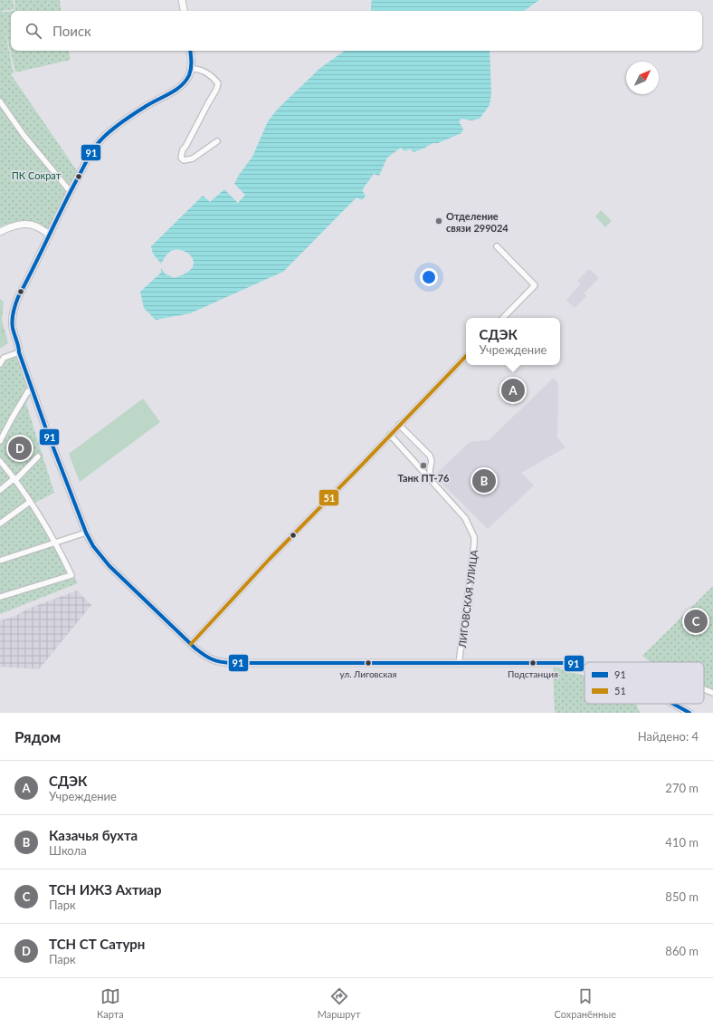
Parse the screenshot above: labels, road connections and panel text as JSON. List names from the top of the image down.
{
  "streets": {
    "street": ["ЛИГОВСКАЯ УЛИЦА"]
  },
  "parks": ["ПК Сократ"],
  "places": [
    "Отделение связи 299024",
    "Танк ПТ-76",
    "ул. Лиговская",
    "Подстанция"
  ],
  "lines": ["transit line 91", "transit line 51"],
  "legend": ["91", "51"],
  "north": "top right",
  "page": {
    "search": "Поиск",
    "popup": ["СДЭК", "Учреждение"],
    "pins": [
      "A",
      "D",
      "B",
      "C"
    ],
    "heading": ["Рядом", "Найдено: 4"],
    "list": [
      {
        "mark": "A",
        "name": "СДЭК",
        "note": "Учреждение",
        "value": "270 m"
      },
      {
        "mark": "B",
        "name": "Казачья бухта",
        "note": "Школа",
        "value": "410 m"
      },
      {
        "mark": "C",
        "name": "ТСН ИЖЗ Ахтиар",
        "note": "Парк",
        "value": "850 m"
      },
      {
        "mark": "D",
        "name": "ТСН СТ Сатурн",
        "note": "Парк",
        "value": "860 m"
      }
    ],
    "nav": ["Карта", "Маршрут", "Сохранённые"]
  }
}
